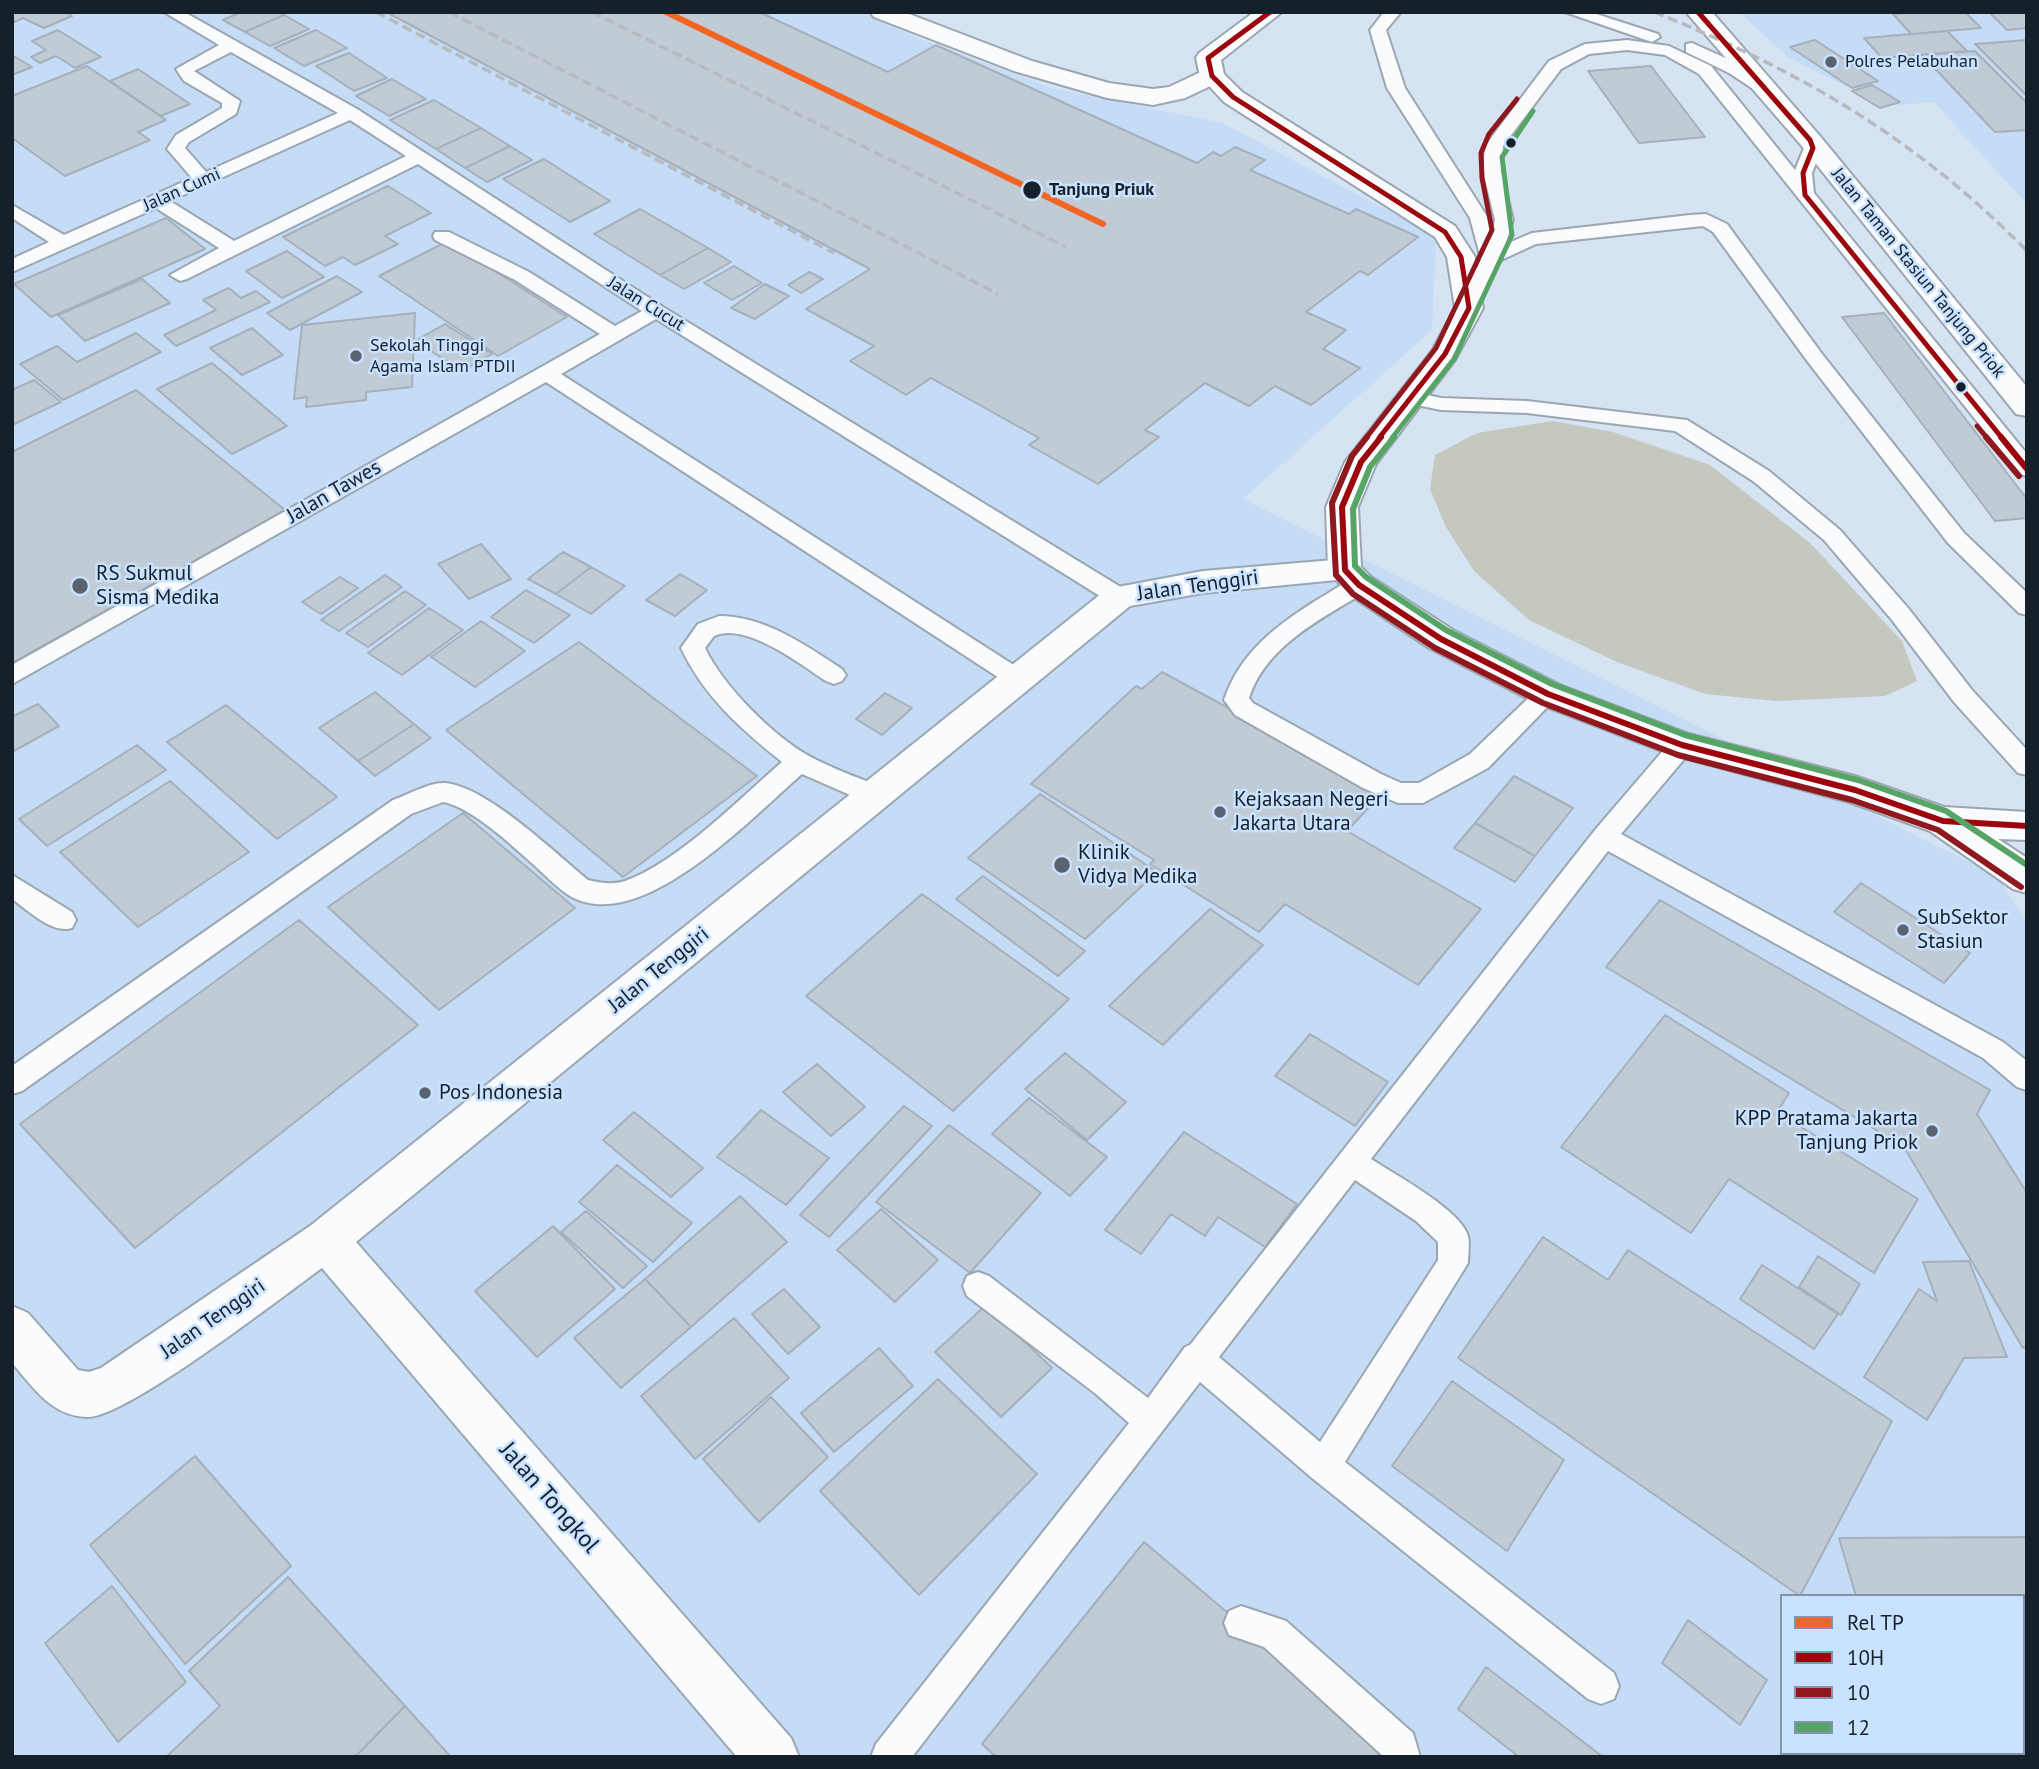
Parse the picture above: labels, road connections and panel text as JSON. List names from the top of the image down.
{
  "streets": {
    "main road": ["Jalan Taman Stasiun Tanjung Priok", "Jalan Tenggiri", "Jalan Tongkol"],
    "lane": ["Jalan Cumi", "Jalan Cucut", "Jalan Tawes"]
  },
  "crossings": [
    ["Jalan Cumi", "Jalan Cucut"],
    ["Jalan Cucut", "Jalan Tawes"],
    ["Jalan Cucut", "Jalan Tenggiri"],
    ["Jalan Tenggiri", "Jalan Tongkol"]
  ],
  "places": [
    "Polres Pelabuhan",
    "Tanjung Priuk",
    "Sekolah Tinggi Agama Islam PTDII",
    "RS Sukmul Sisma Medika",
    "Kejaksaan Negeri Jakarta Utara",
    "Klinik Vidya Medika",
    "SubSektor Stasiun",
    "Pos Indonesia",
    "KPP Pratama Jakarta Tanjung Priok"
  ],
  "lines": [
    "rail line TP",
    "transit line 10H",
    "transit line 10",
    "transit line 12"
  ],
  "legend": [
    "Rel TP",
    "10H",
    "10",
    "12"
  ]
}
